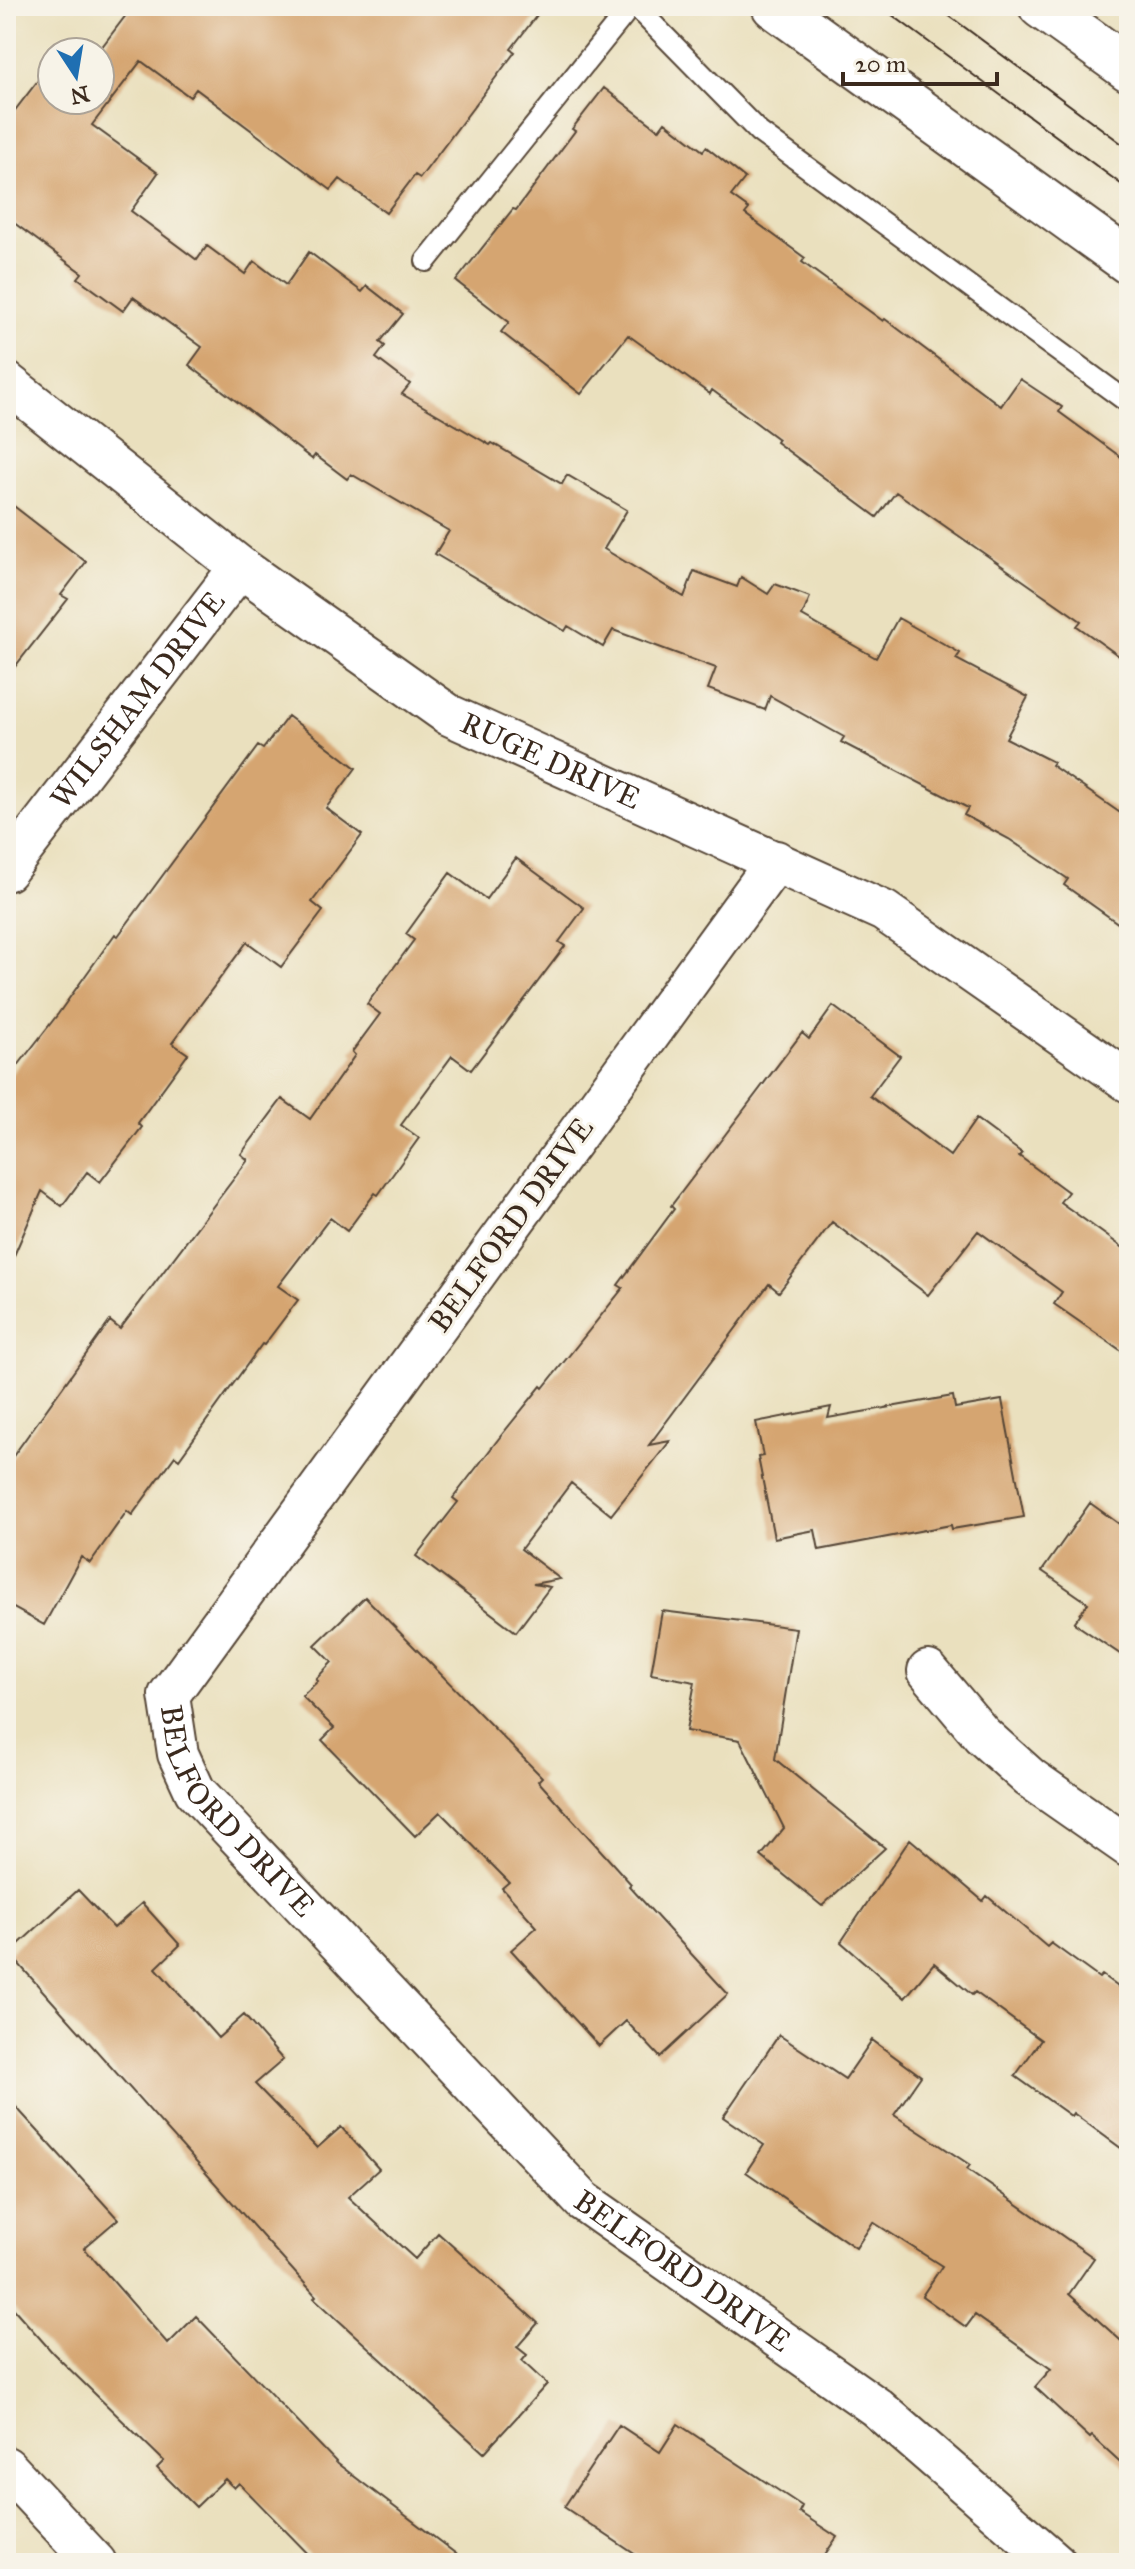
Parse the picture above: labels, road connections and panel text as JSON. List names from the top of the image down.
{
  "streets": {
    "street": ["WILSHAM DRIVE", "RUGE DRIVE", "BELFORD DRIVE"]
  },
  "crossings": [
    ["WILSHAM DRIVE", "RUGE DRIVE"],
    ["RUGE DRIVE", "BELFORD DRIVE"]
  ],
  "scale_bar": "20 m",
  "north": "bottom"
}
